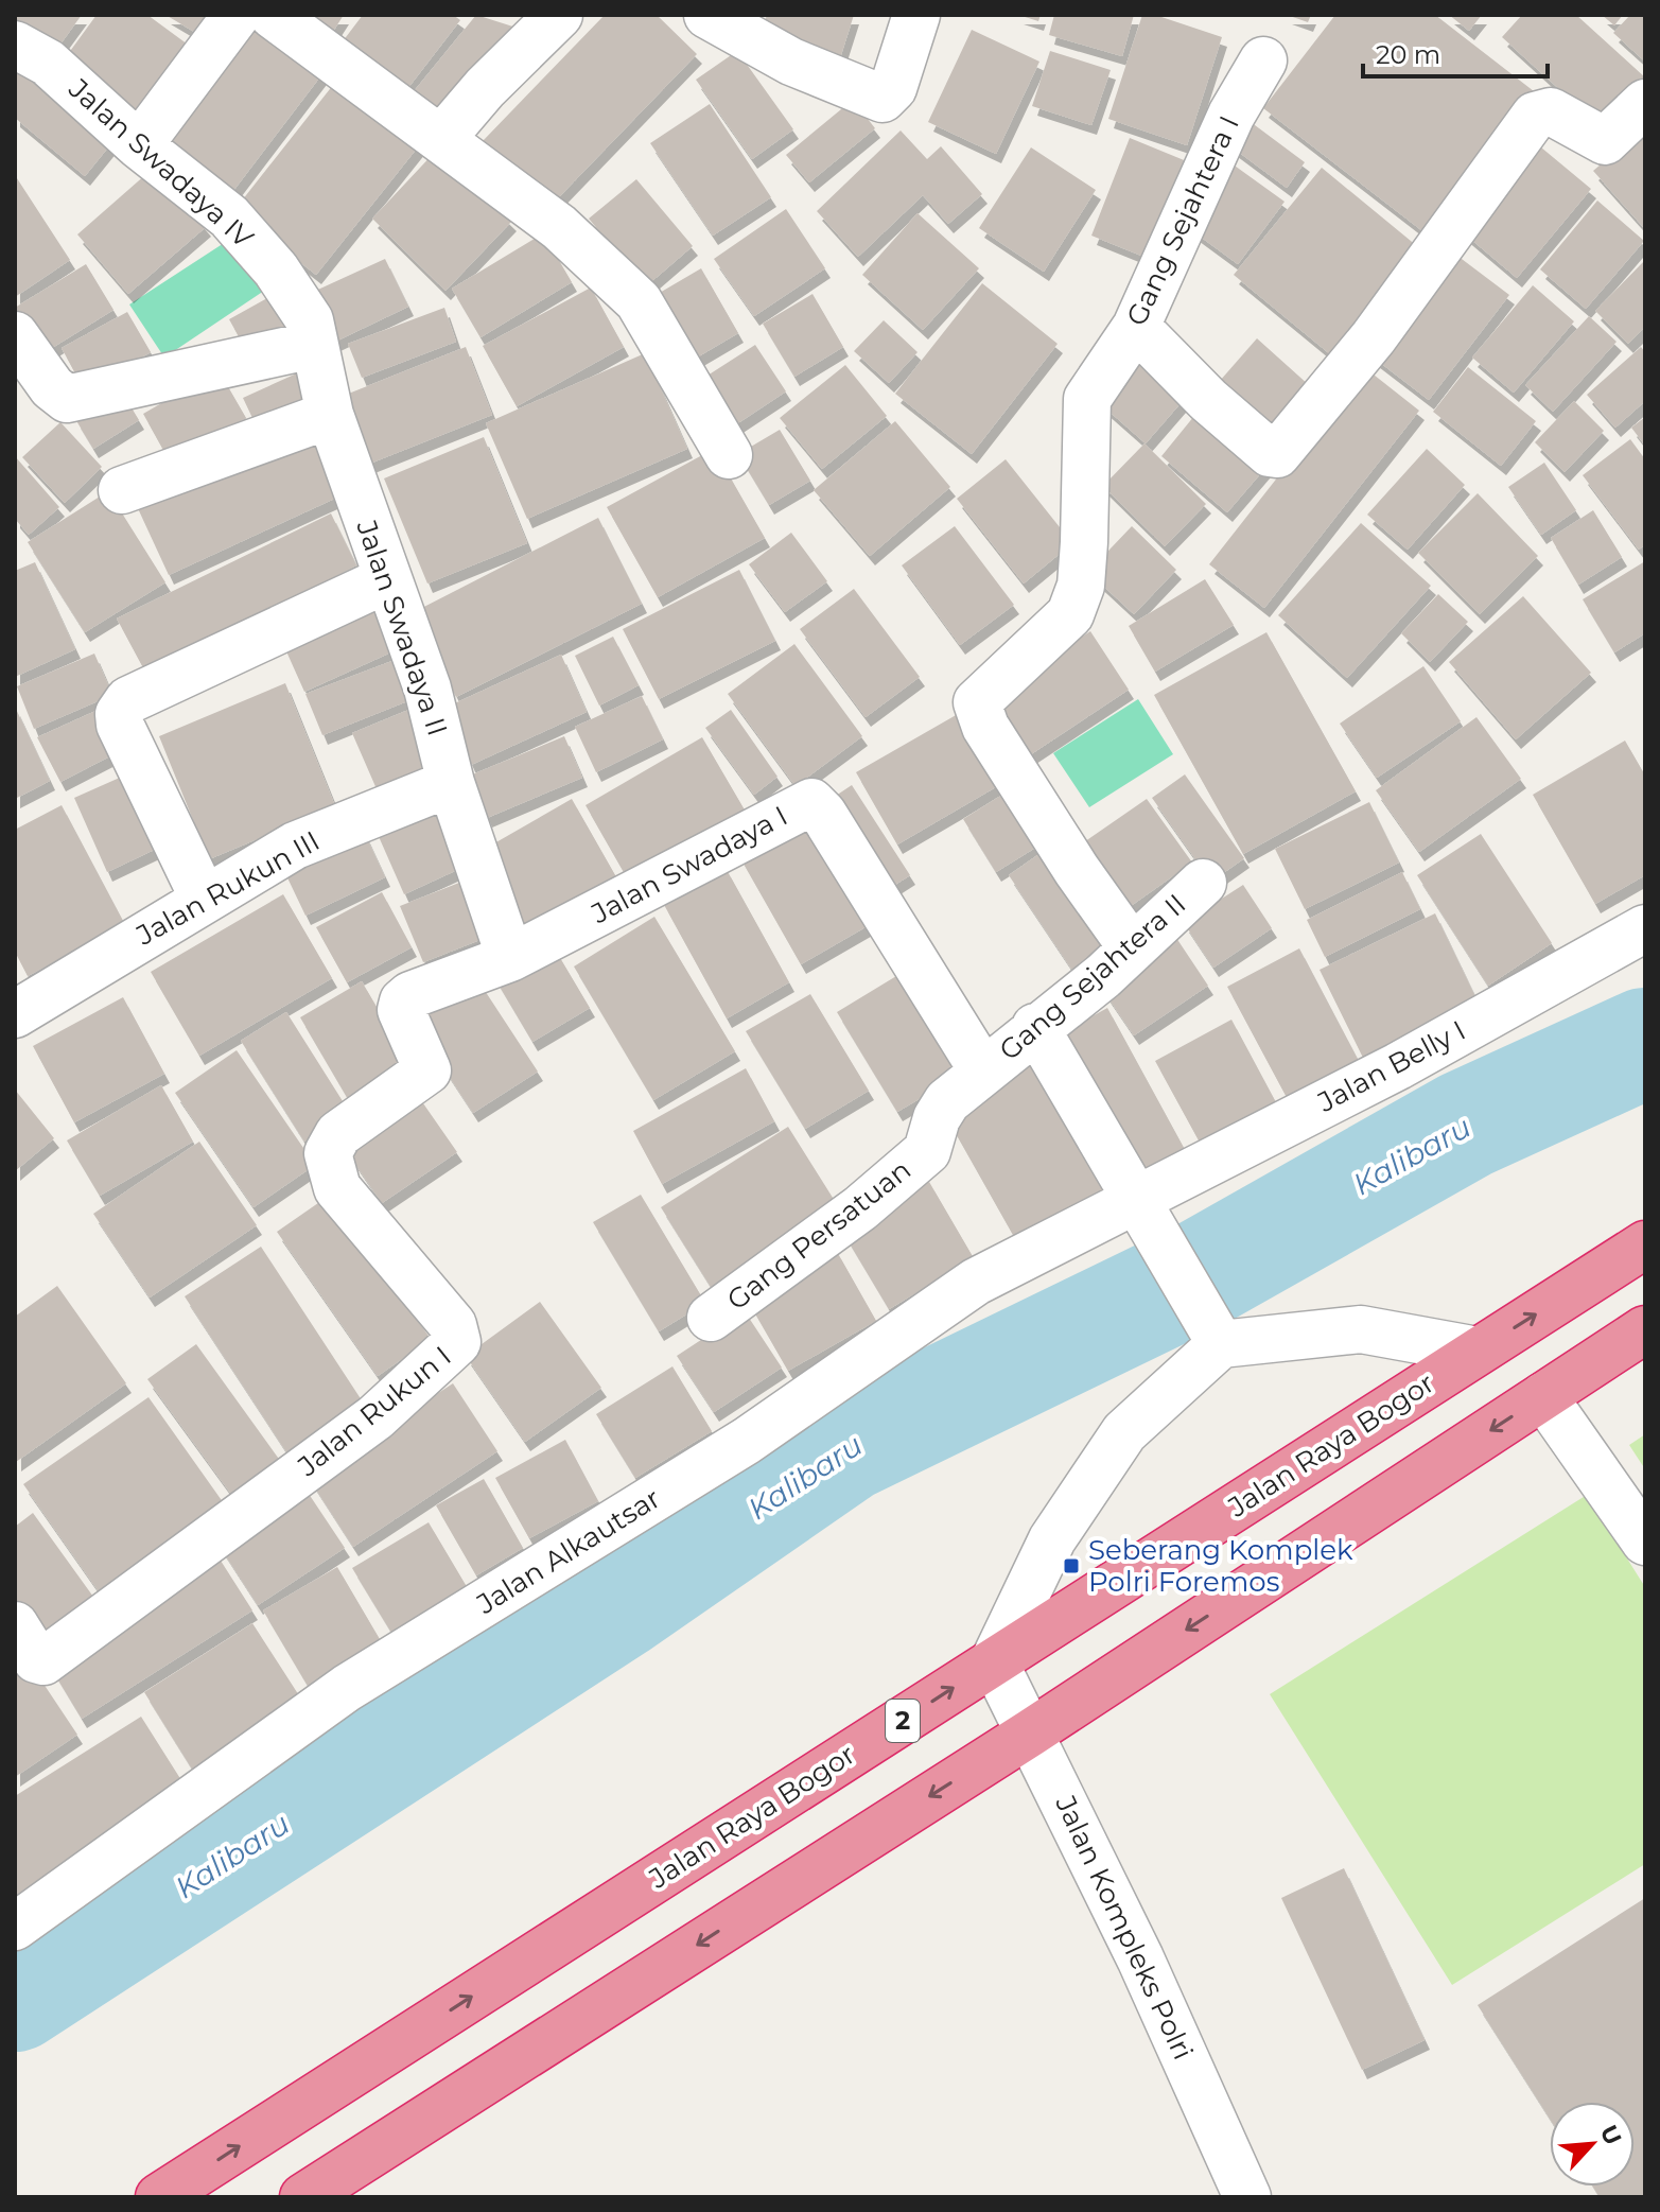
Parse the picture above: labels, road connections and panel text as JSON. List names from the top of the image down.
{
  "streets": {
    "highway": ["Jalan Raya Bogor", "2"],
    "street": [
      "Jalan Swadaya IV",
      "Gang Sejahtera I",
      "Jalan Swadaya II",
      "Jalan Swadaya I",
      "Jalan Rukun III",
      "Gang Sejahtera II",
      "Jalan Belly I",
      "Gang Persatuan",
      "Jalan Rukun I",
      "Jalan Alkautsar",
      "Jalan Kompleks Polri"
    ]
  },
  "crossings": [
    ["Jalan Swadaya IV", "Jalan Swadaya II"],
    ["Gang Sejahtera I", "Gang Sejahtera II"],
    ["Jalan Swadaya II", "Jalan Swadaya I"],
    ["Jalan Swadaya II", "Jalan Rukun III"],
    ["Jalan Swadaya II", "Jalan Rukun I"],
    ["Jalan Swadaya I", "Gang Sejahtera II"],
    ["Jalan Swadaya I", "Gang Persatuan"],
    ["Jalan Swadaya I", "Jalan Rukun I"],
    ["Gang Sejahtera II", "Gang Persatuan"],
    ["Jalan Belly I", "Jalan Alkautsar"],
    ["Jalan Raya Bogor", "Jalan Kompleks Polri"]
  ],
  "water": ["Kalibaru"],
  "places": {
    "transit": ["Seberang Komplek Polri Foremos"]
  },
  "scale_bar": "20 m",
  "north": "top right"
}
